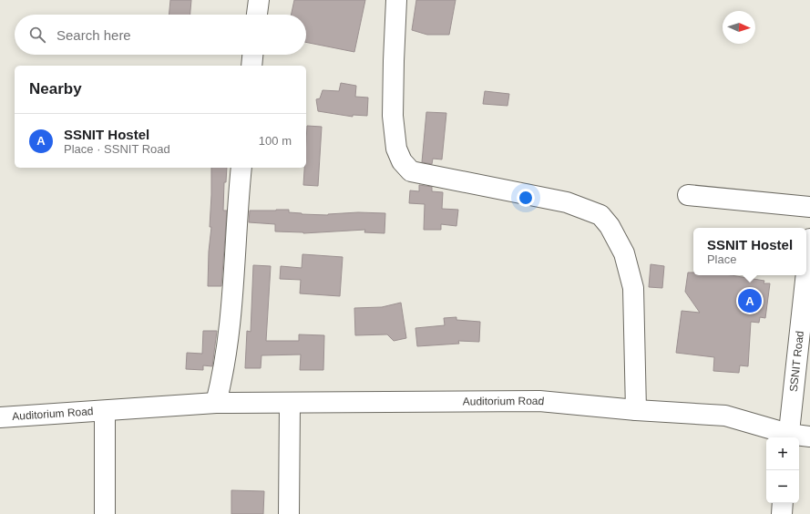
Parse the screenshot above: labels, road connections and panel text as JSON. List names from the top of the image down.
{
  "streets": {
    "street": ["SSNIT Road", "Auditorium Road"]
  },
  "crossings": [
    ["SSNIT Road", "Auditorium Road"]
  ],
  "north": "right",
  "page": {
    "search": "Search here",
    "heading": "Nearby",
    "list": [
      {
        "mark": "A",
        "name": "SSNIT Hostel",
        "note": "Place · SSNIT Road",
        "value": "100 m"
      }
    ],
    "popup": ["SSNIT Hostel", "Place"],
    "pins": "A",
    "map_buttons": ["+", "−"]
  }
}
